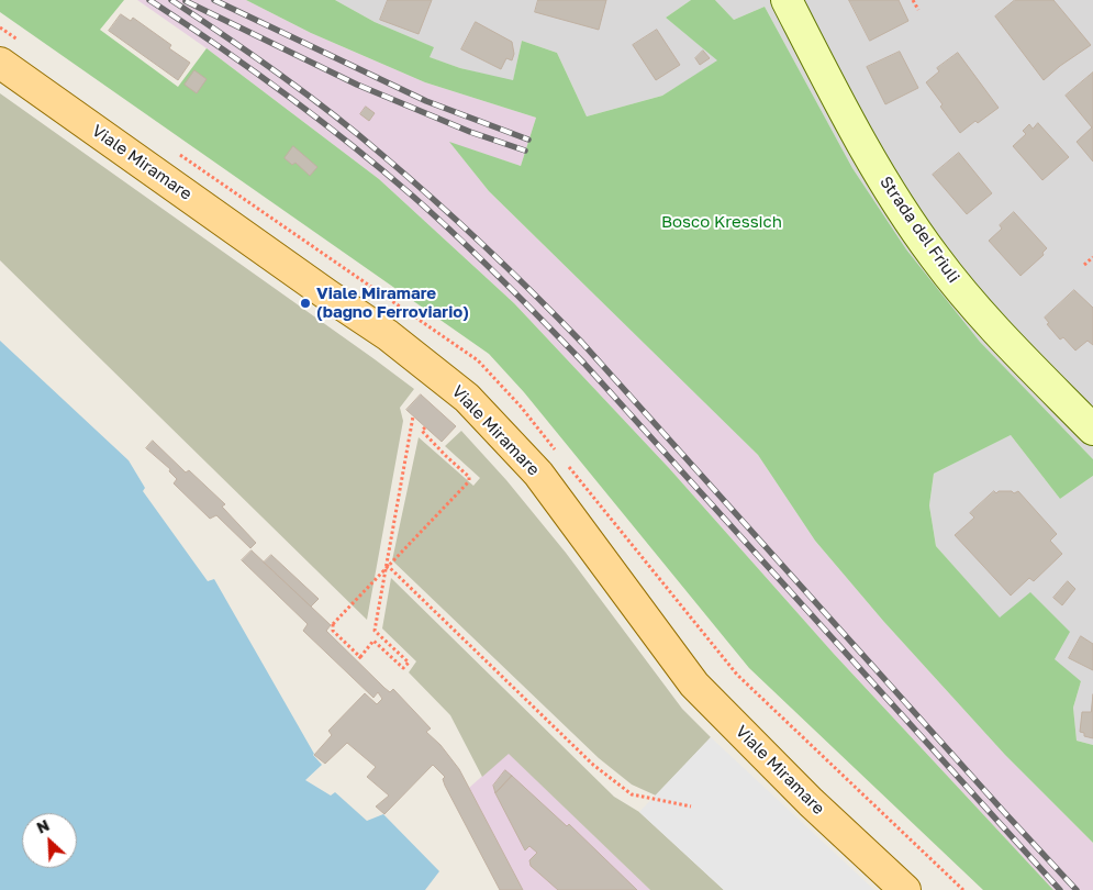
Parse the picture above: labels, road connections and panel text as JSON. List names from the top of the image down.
{
  "streets": {
    "main road": ["Viale Miramare", "Strada del Friuli"]
  },
  "parks": ["Bosco Kressich"],
  "places": ["Viale Miramare (bagno Ferroviario)"],
  "north": "top left"
}
